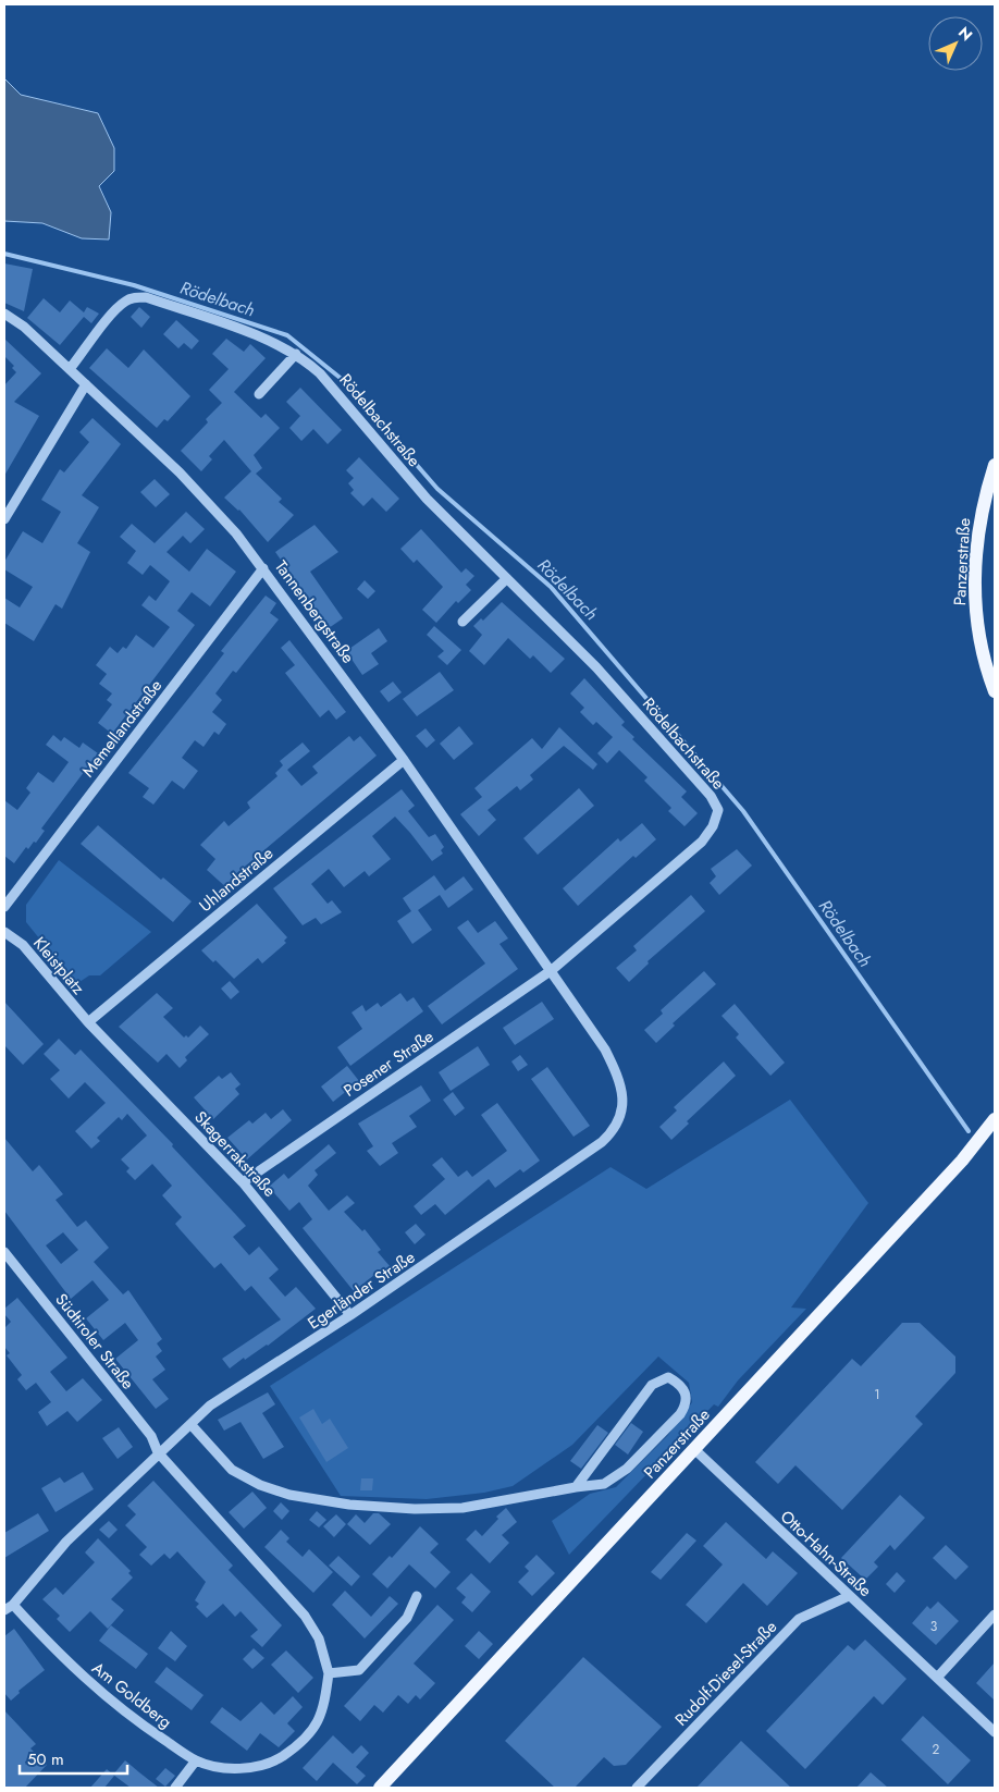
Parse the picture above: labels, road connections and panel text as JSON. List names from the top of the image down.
{
  "streets": {
    "main road": ["Panzerstraße"],
    "street": [
      "Rödelbachstraße",
      "Tannenbergstraße",
      "Memellandstraße",
      "Uhlandstraße",
      "Kleistplatz",
      "Posener Straße",
      "Skagerrakstraße",
      "Egerländer Straße",
      "Südtiroler Straße",
      "Otto-Hahn-Straße",
      "Rudolf-Diesel-Straße",
      "Am Goldberg"
    ]
  },
  "crossings": [
    ["Rödelbachstraße", "Tannenbergstraße"],
    ["Rödelbachstraße", "Posener Straße"],
    ["Rödelbachstraße", "Egerländer Straße"],
    ["Panzerstraße", "Otto-Hahn-Straße"],
    ["Tannenbergstraße", "Memellandstraße"],
    ["Tannenbergstraße", "Uhlandstraße"],
    ["Tannenbergstraße", "Posener Straße"],
    ["Tannenbergstraße", "Egerländer Straße"],
    ["Uhlandstraße", "Kleistplatz"],
    ["Uhlandstraße", "Skagerrakstraße"],
    ["Kleistplatz", "Skagerrakstraße"],
    ["Posener Straße", "Skagerrakstraße"],
    ["Posener Straße", "Egerländer Straße"],
    ["Skagerrakstraße", "Egerländer Straße"],
    ["Egerländer Straße", "Südtiroler Straße"],
    ["Egerländer Straße", "Am Goldberg"],
    ["Südtiroler Straße", "Am Goldberg"],
    ["Otto-Hahn-Straße", "Rudolf-Diesel-Straße"]
  ],
  "water": ["Rödelbach"],
  "house_numbers": ["1", "3", "2"],
  "scale_bar": "50 m",
  "north": "top right"
}
